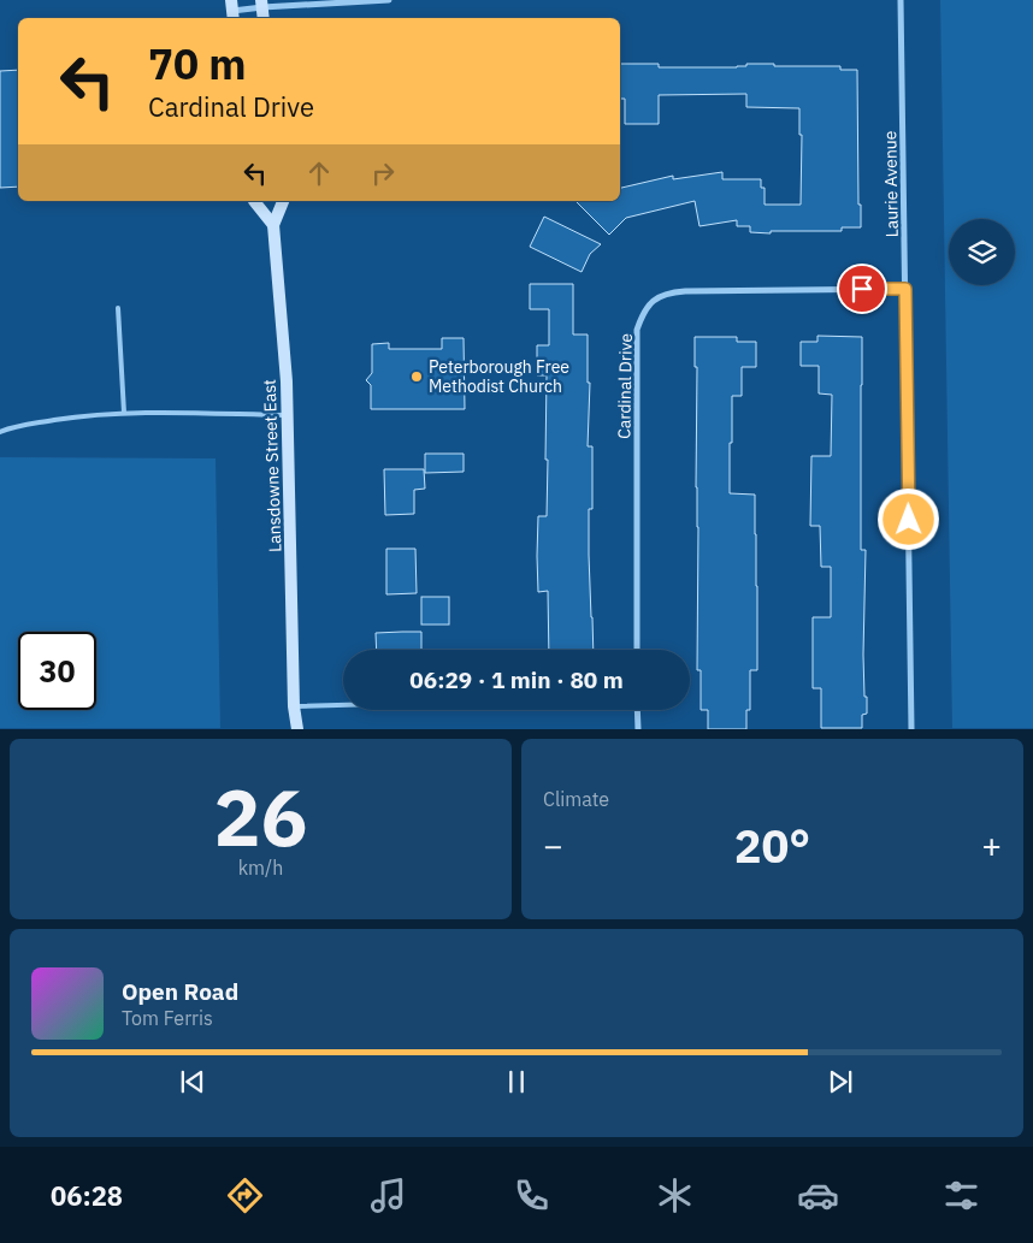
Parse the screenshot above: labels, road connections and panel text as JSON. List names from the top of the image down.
{
  "streets": {
    "main road": ["Lansdowne Street East"],
    "street": ["Laurie Avenue", "Cardinal Drive"]
  },
  "crossings": [
    ["Laurie Avenue", "Cardinal Drive"]
  ],
  "places": ["Peterborough Free Methodist Church"],
  "page": {
    "turn": ["70 m", "Cardinal Drive"],
    "limit": "30",
    "trip": "06:29 · 1 min · 80 m",
    "tile": [
      ["26", "km/h"],
      "Climate"
    ],
    "heat": ["−", "20°", "+"],
    "song": ["Open Road", "Tom Ferris"],
    "tabs": "06:28"
  }
}
